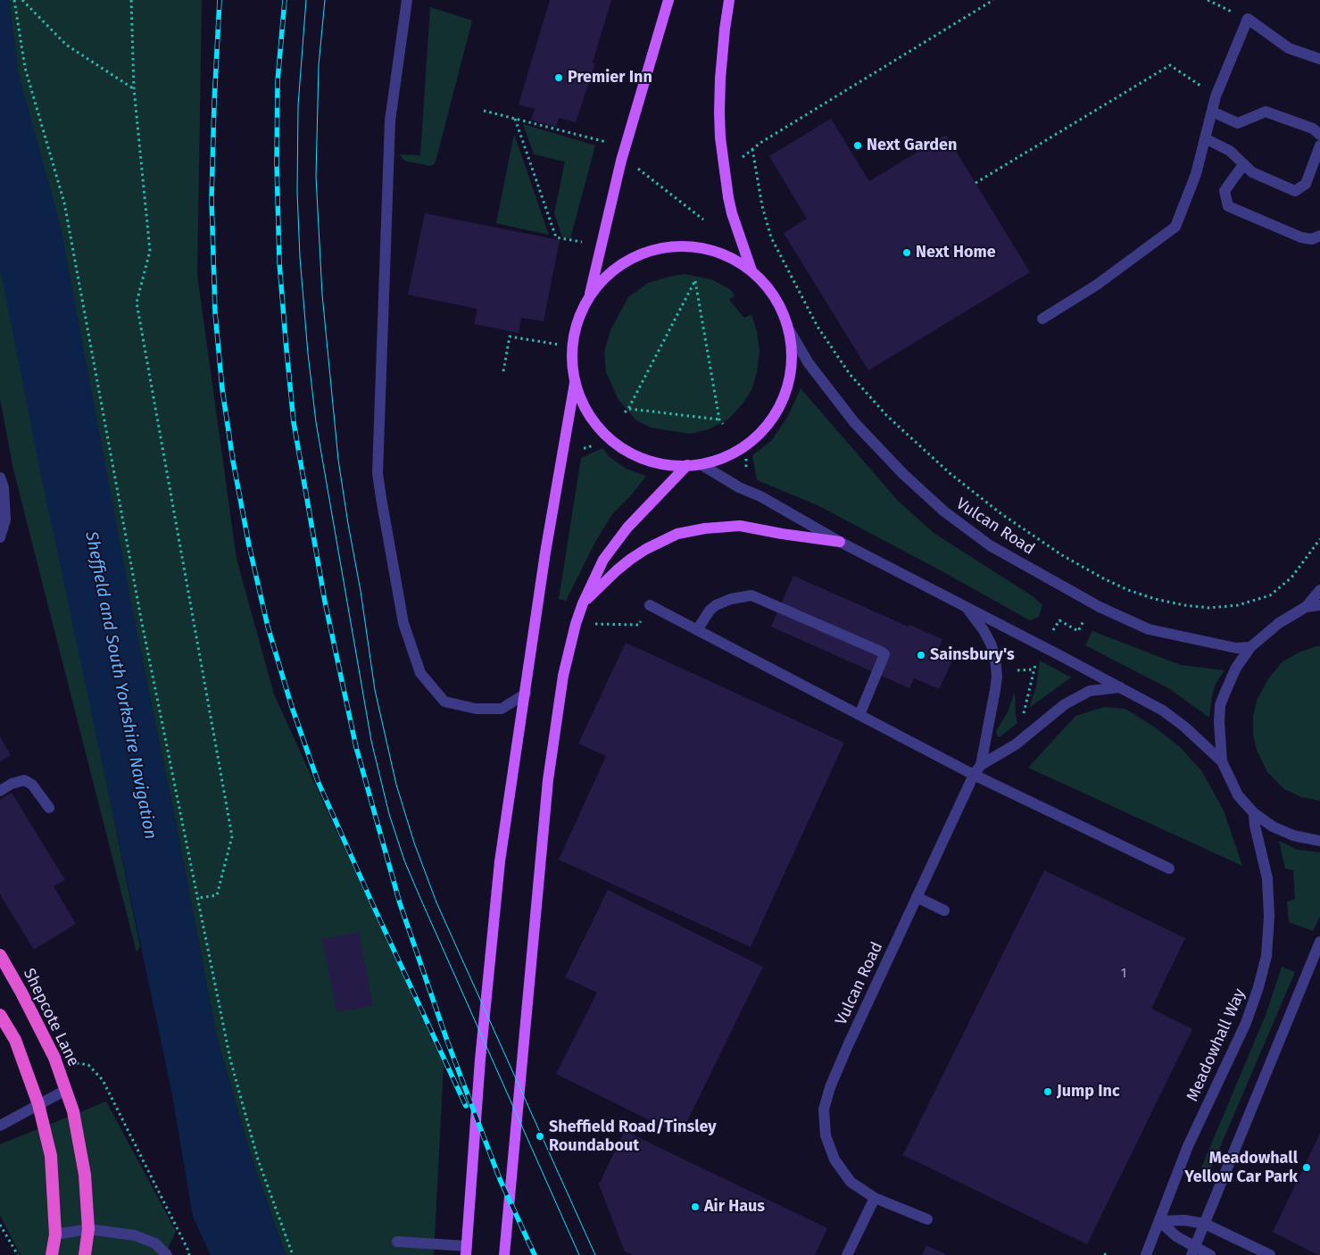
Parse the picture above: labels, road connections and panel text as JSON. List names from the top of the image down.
{
  "streets": {
    "highway": ["Shepcote Lane"],
    "street": ["Vulcan Road", "Meadowhall Way"]
  },
  "water": ["Sheffield and South Yorkshire Navigation"],
  "places": [
    "Premier Inn",
    "Next Garden",
    "Next Home",
    "Sainsbury's",
    "Jump Inc",
    "Sheffield Road/Tinsley Roundabout",
    "Meadowhall Yellow Car Park",
    "Air Haus"
  ],
  "house_numbers": ["1"]
}
